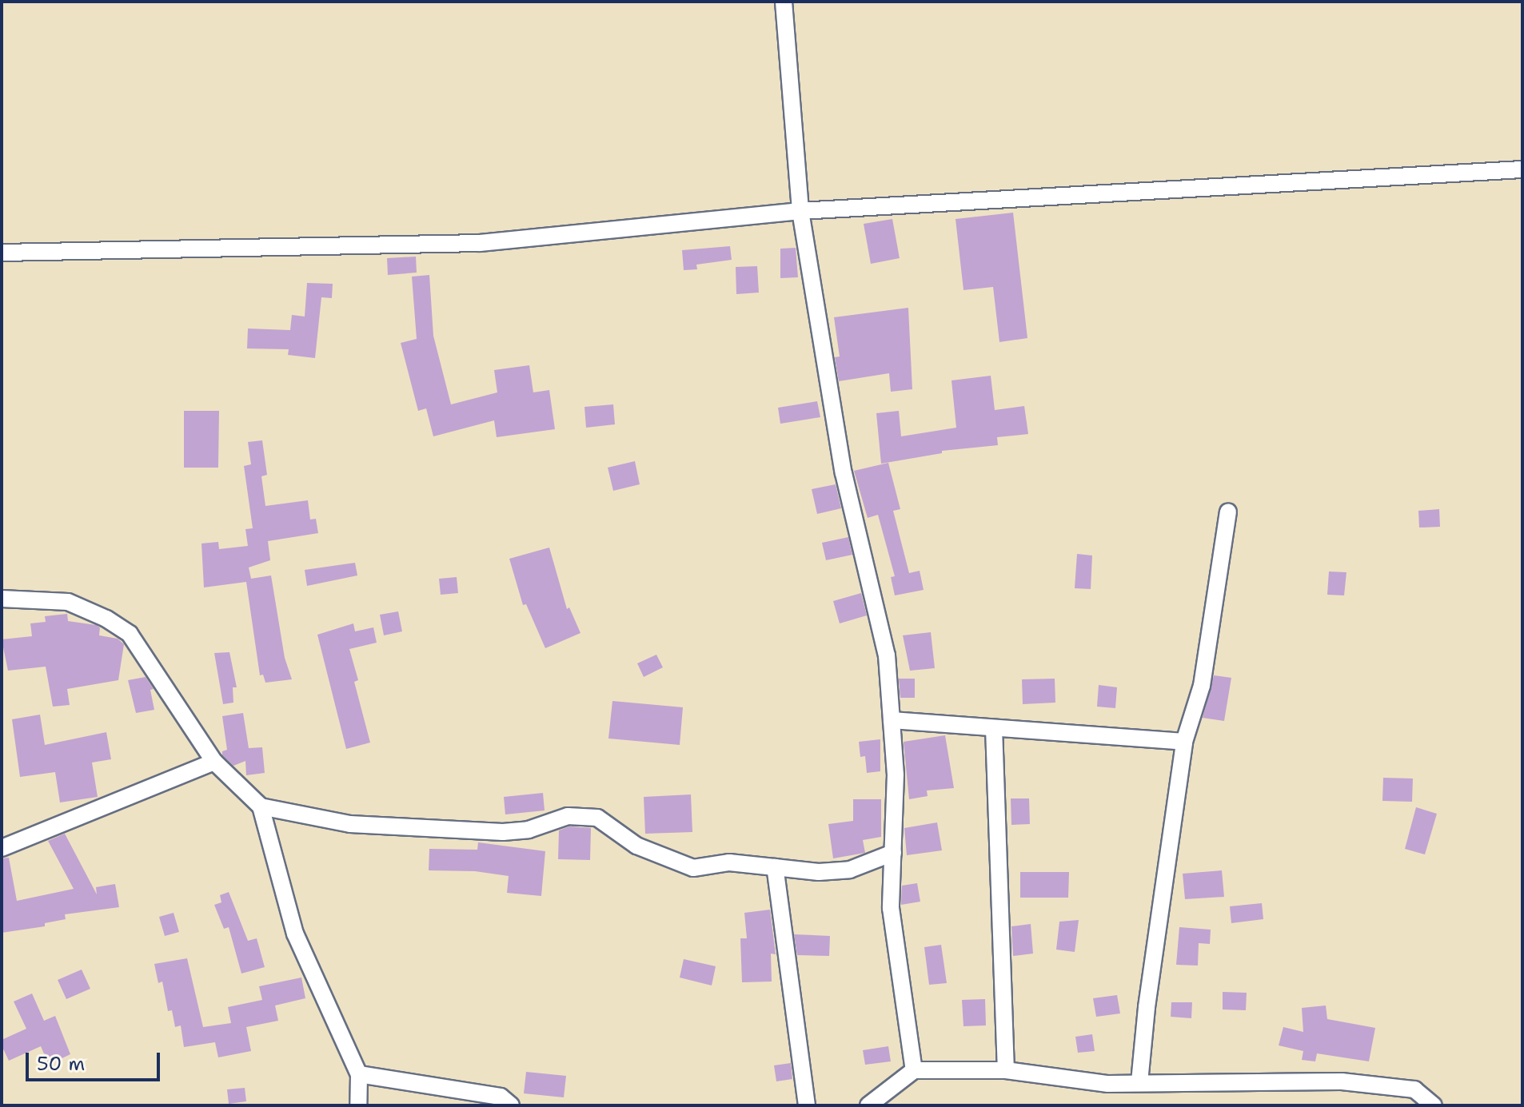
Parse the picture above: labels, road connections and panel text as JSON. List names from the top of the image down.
{
  "scale_bar": "50 m"
}
